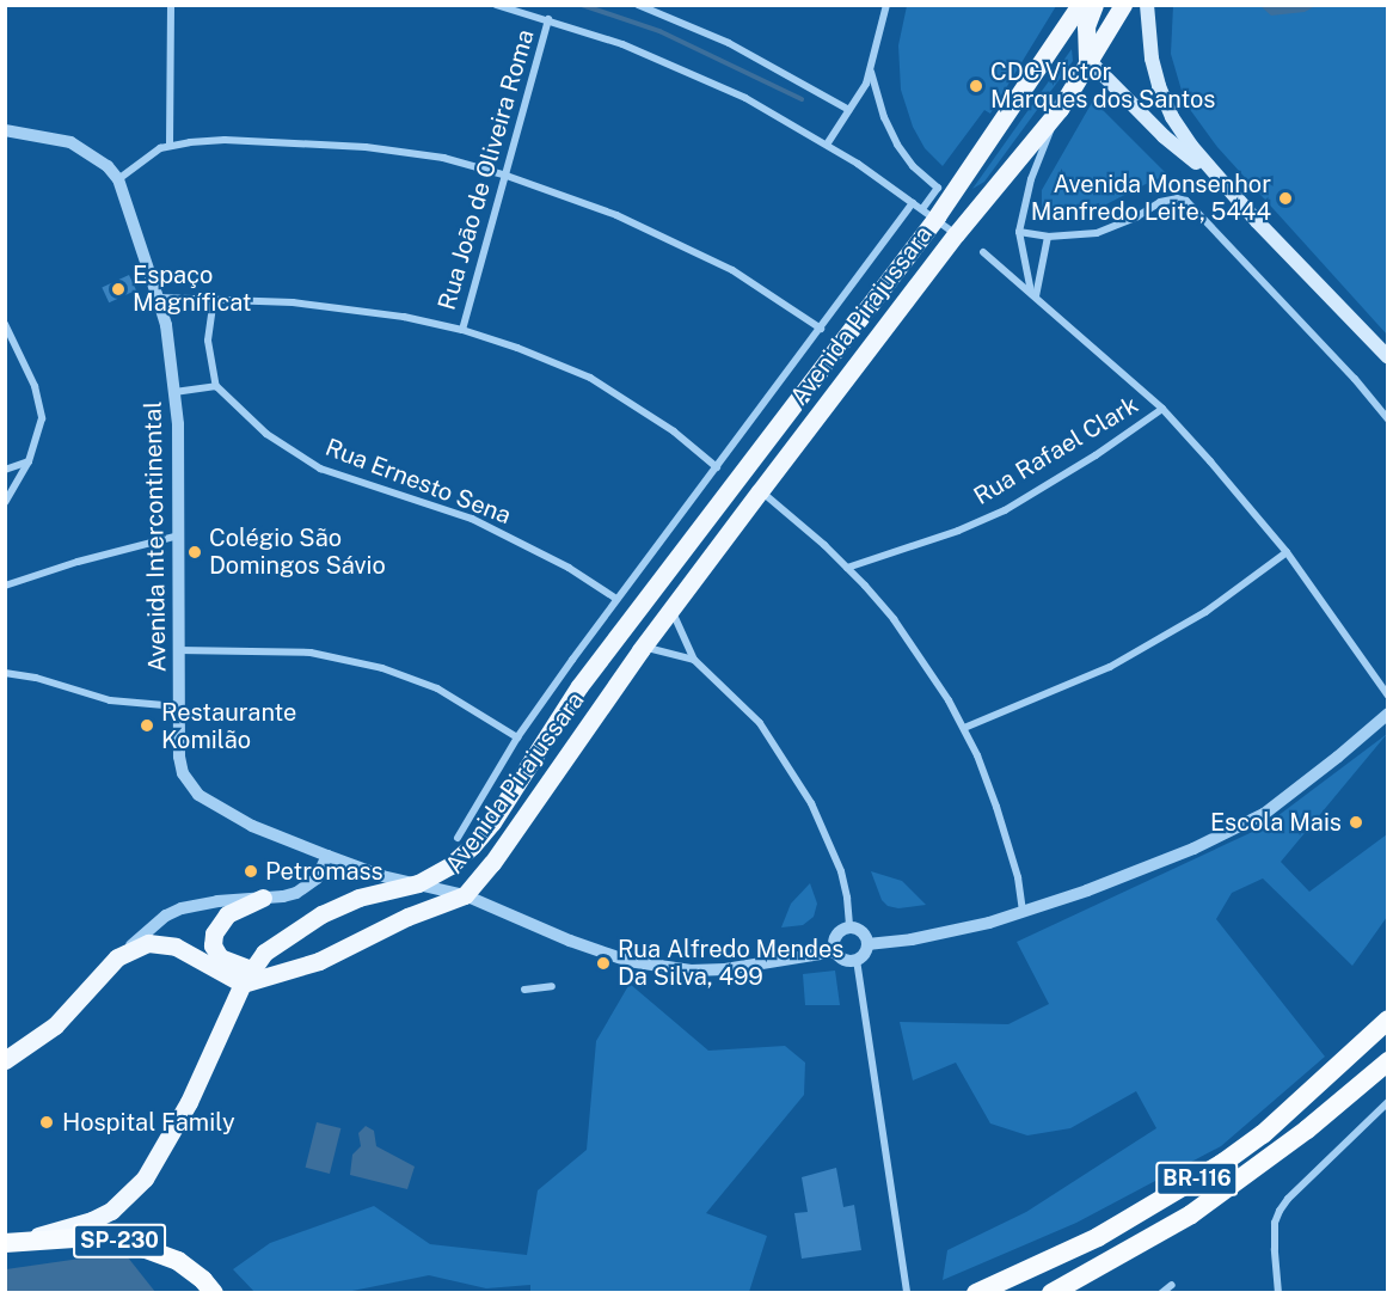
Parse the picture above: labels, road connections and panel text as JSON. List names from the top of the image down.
{
  "streets": {
    "highway": ["BR-116", "SP-230"],
    "main road": ["Avenida Pirajussara"],
    "street": [
      "Rua João de Oliveira Roma",
      "Rua Rafael Clark",
      "Rua Ernesto Sena",
      "Avenida Intercontinental"
    ]
  },
  "crossings": [
    ["Avenida Pirajussara", "Rua Ernesto Sena"],
    ["Avenida Pirajussara", "Avenida Intercontinental"]
  ],
  "places": [
    "CDC Victor Marques dos Santos",
    "Avenida Monsenhor Manfredo Leite, 5444",
    "Espaço Magníficat",
    "Colégio São Domingos Sávio",
    "Restaurante Komilão",
    "Escola Mais",
    "Petromass",
    "Rua Alfredo Mendes Da Silva, 499",
    "Hospital Family"
  ]
}
